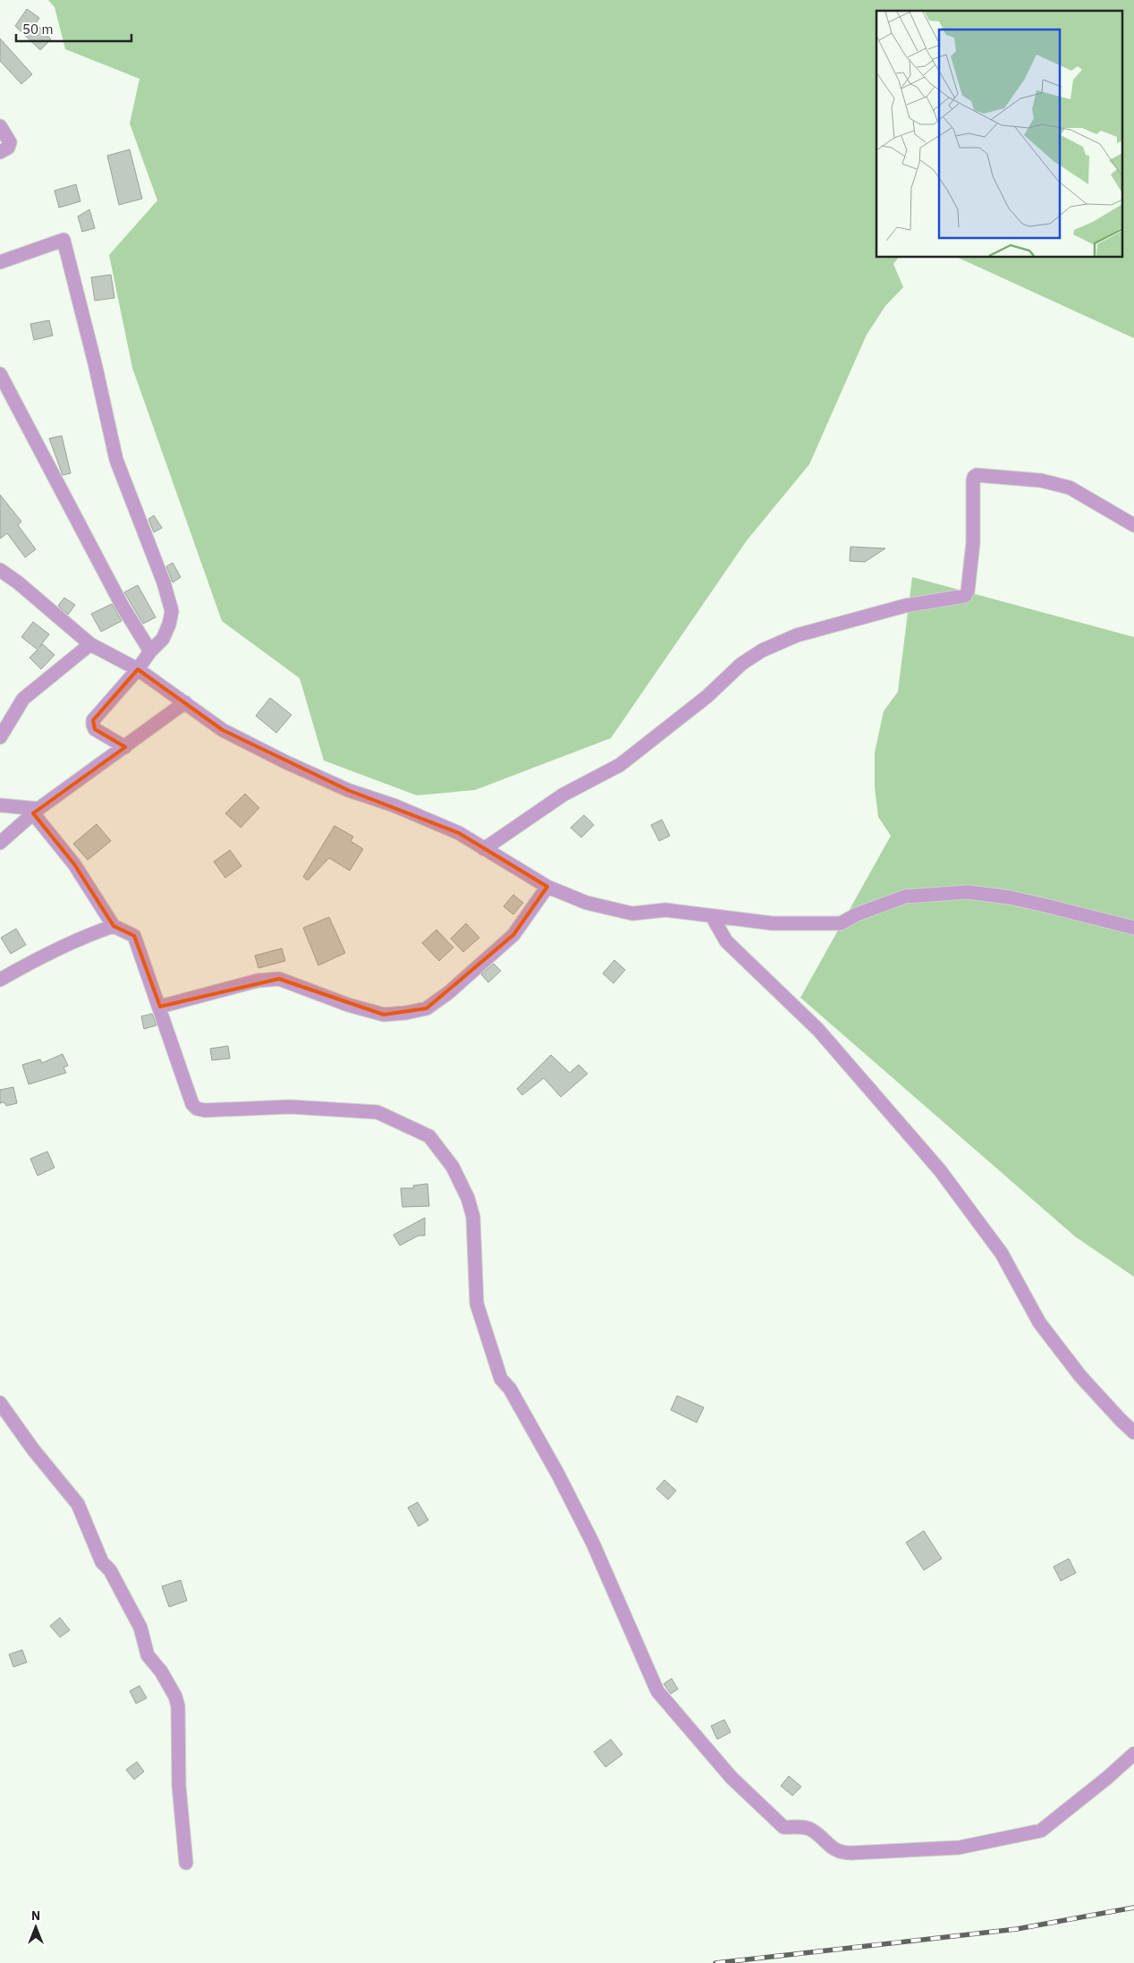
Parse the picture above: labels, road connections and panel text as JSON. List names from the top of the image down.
{
  "scale_bar": "50 m",
  "north": "top"
}
